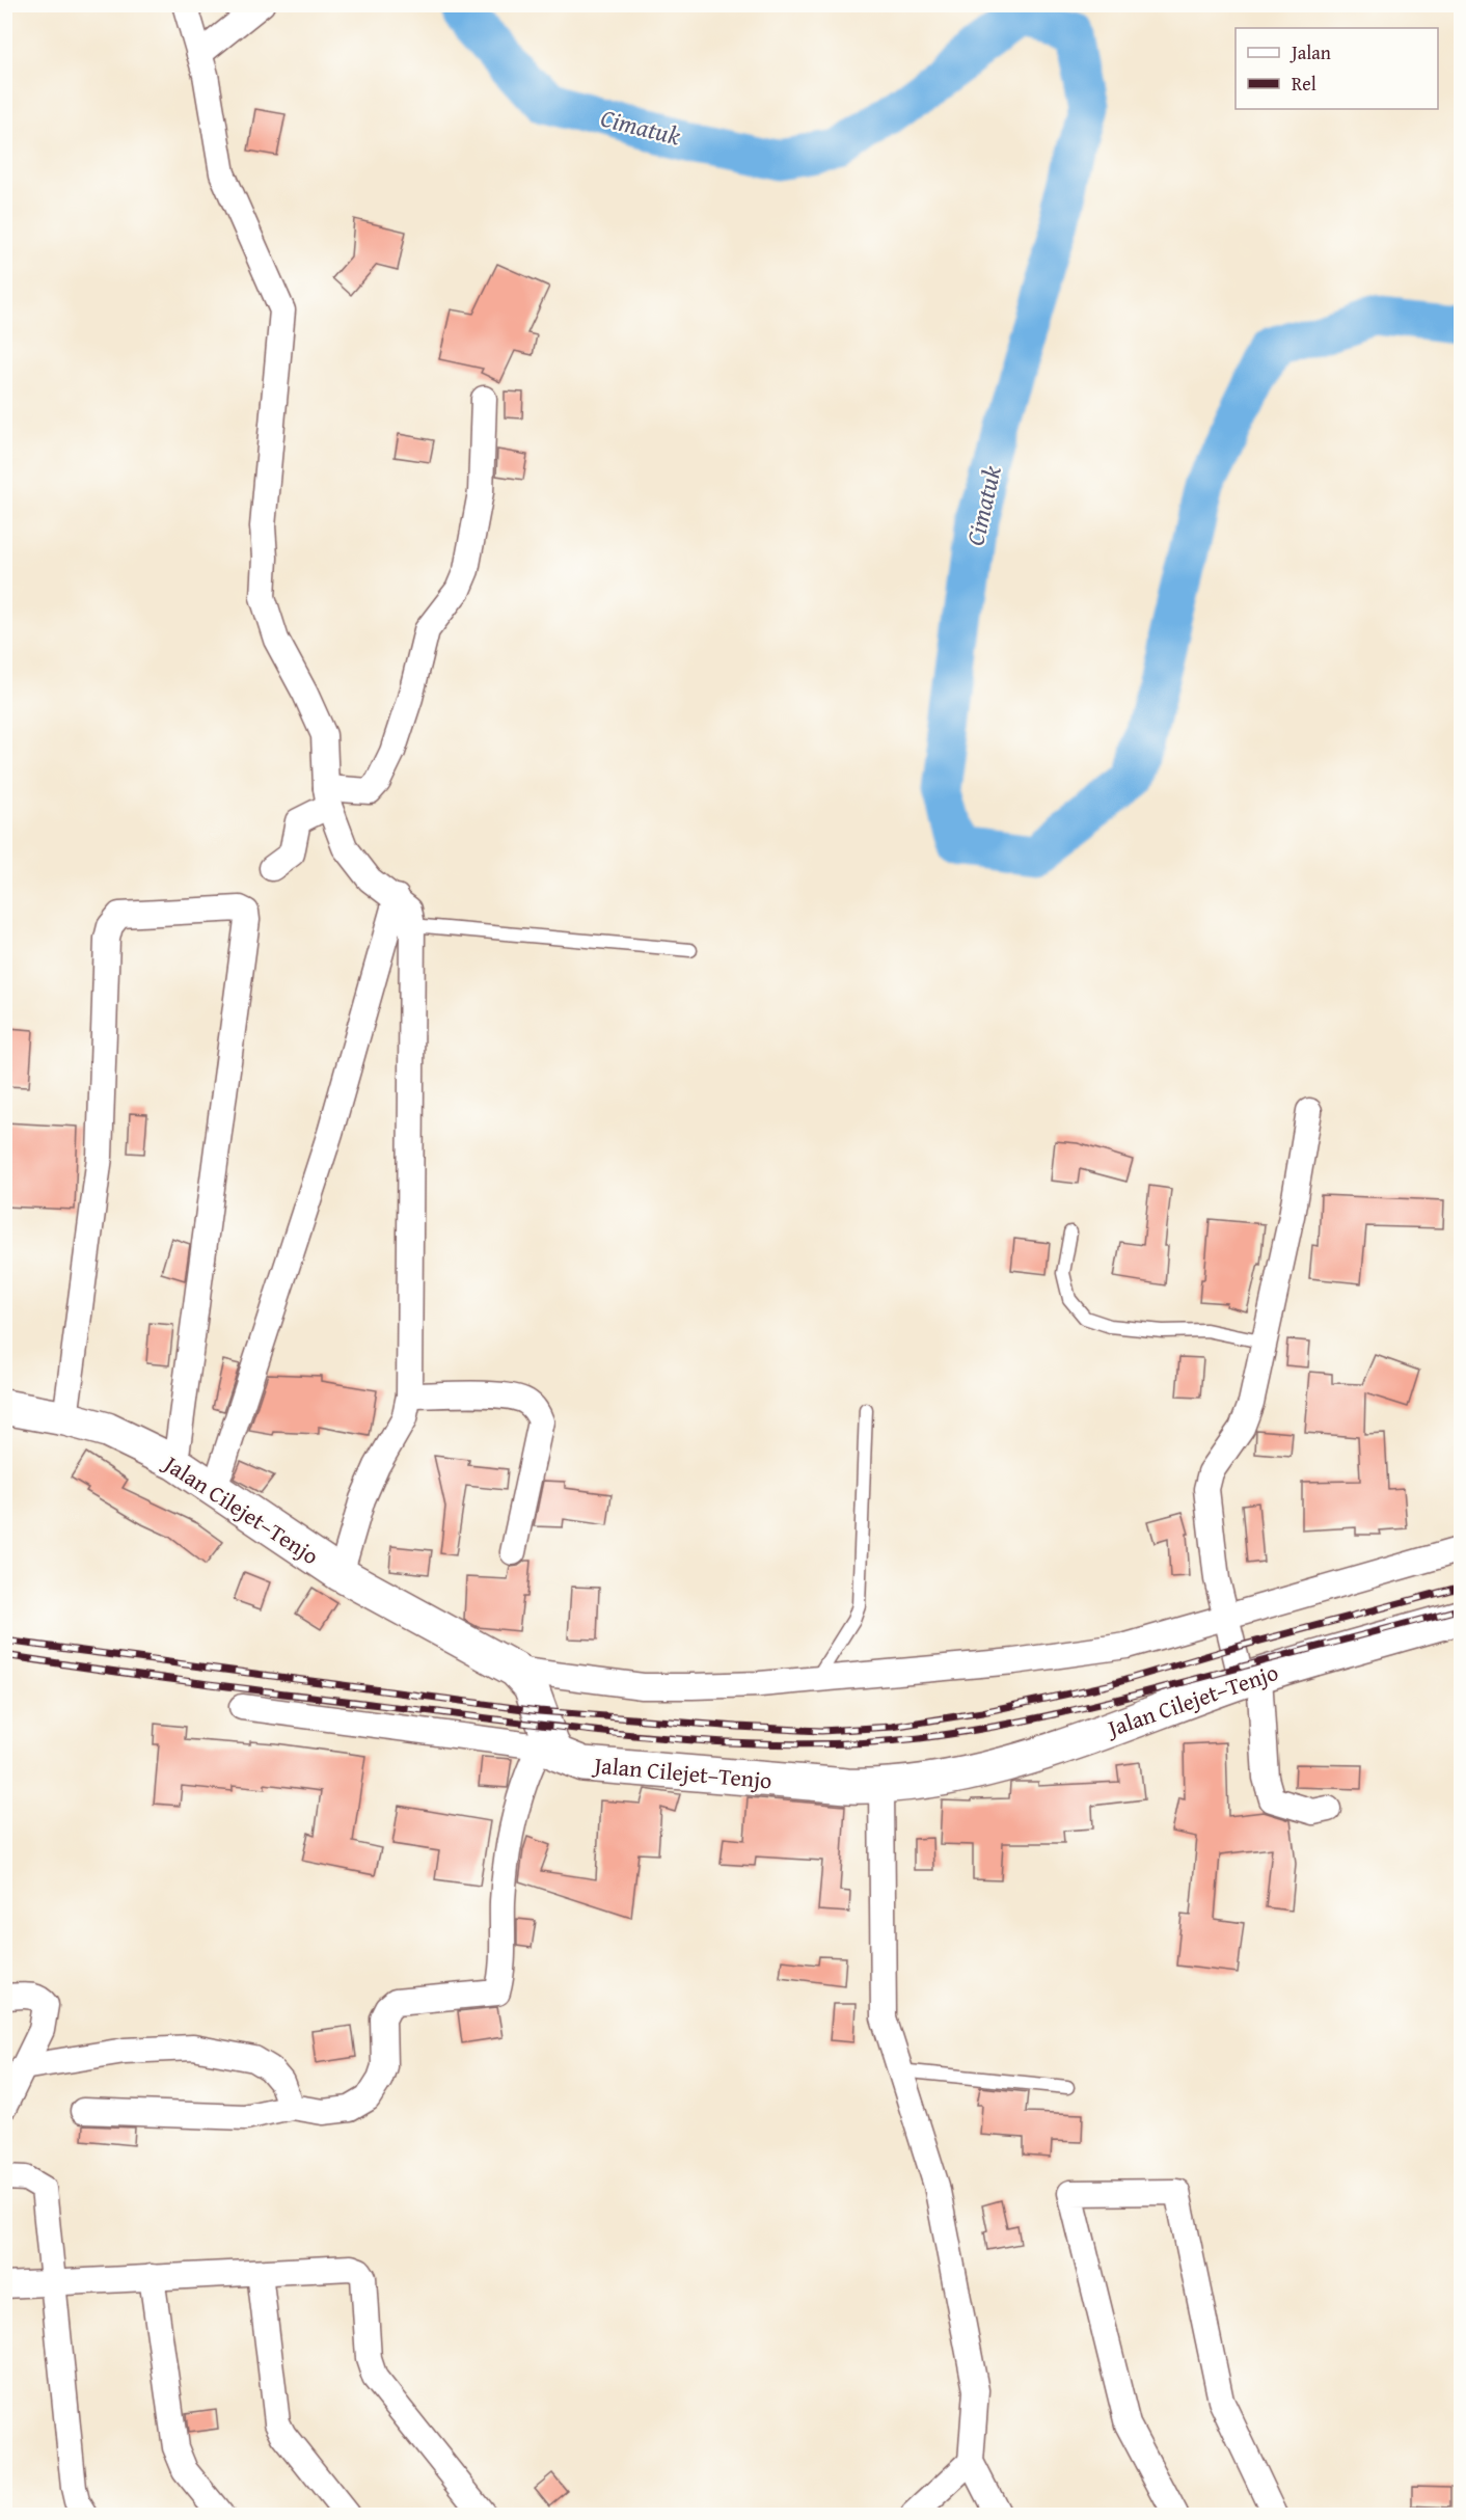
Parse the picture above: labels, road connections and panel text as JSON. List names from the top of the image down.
{
  "streets": {
    "main road": ["Jalan Cilejet–Tenjo"]
  },
  "water": ["Cimatuk"],
  "legend": ["Jalan", "Rel"]
}
